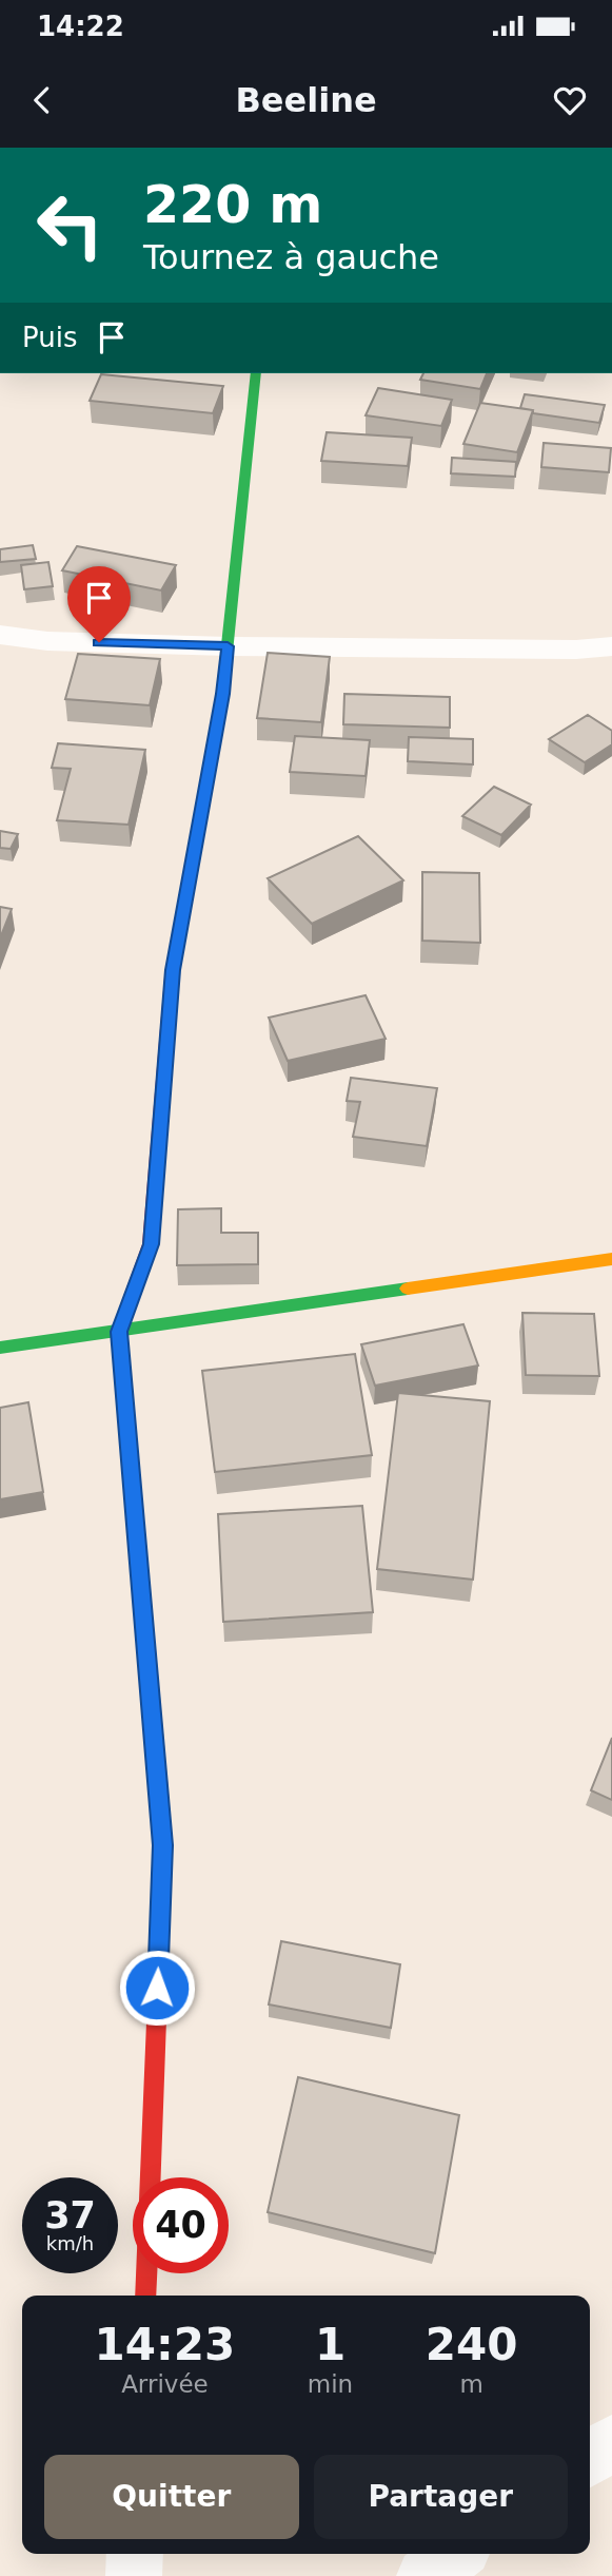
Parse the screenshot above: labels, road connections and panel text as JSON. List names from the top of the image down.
{
  "page": {
    "status": "14:22",
    "header": "Beeline",
    "turn": ["220 m", "Tournez à gauche"],
    "then": "Puis",
    "speed": "37 km/h",
    "limit": "40",
    "eta": [
      "14:23",
      "Arrivée",
      "1",
      "min",
      "240",
      "m"
    ],
    "buttons": ["Quitter", "Partager"]
  }
}
